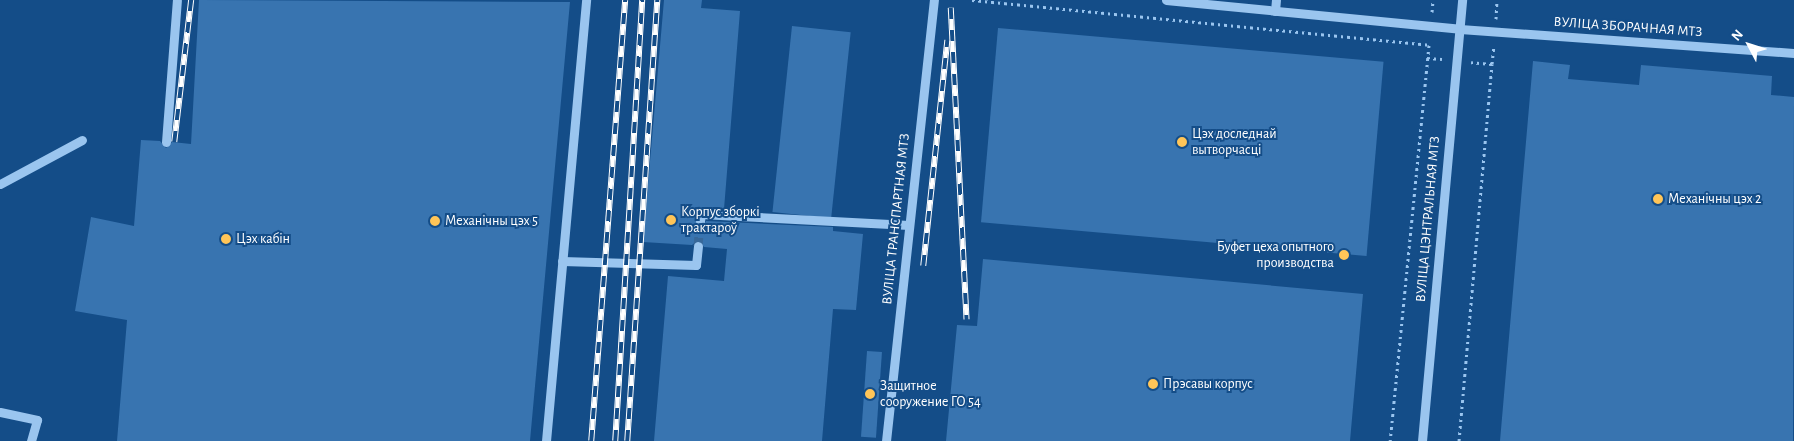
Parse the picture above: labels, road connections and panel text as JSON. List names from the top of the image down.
{
  "streets": {
    "lane": ["ВУЛІЦА ЗБОРАЧНАЯ МТЗ", "ВУЛІЦА ТРАНСПАРТНАЯ МТЗ", "ВУЛІЦА ЦЭНТРАЛЬНАЯ МТЗ"]
  },
  "crossings": [
    ["ВУЛІЦА ЗБОРАЧНАЯ МТЗ", "ВУЛІЦА ЦЭНТРАЛЬНАЯ МТЗ"]
  ],
  "places": [
    "Цэх доследнай вытворчасці",
    "Механічны цэх 2",
    "Корпус зборкі трактароў",
    "Механічны цэх 5",
    "Цэх кабін",
    "Буфет цеха опытного производства",
    "Прэсавы корпус",
    "Защитное сооружение ГО 54"
  ],
  "north": "top left"
}
